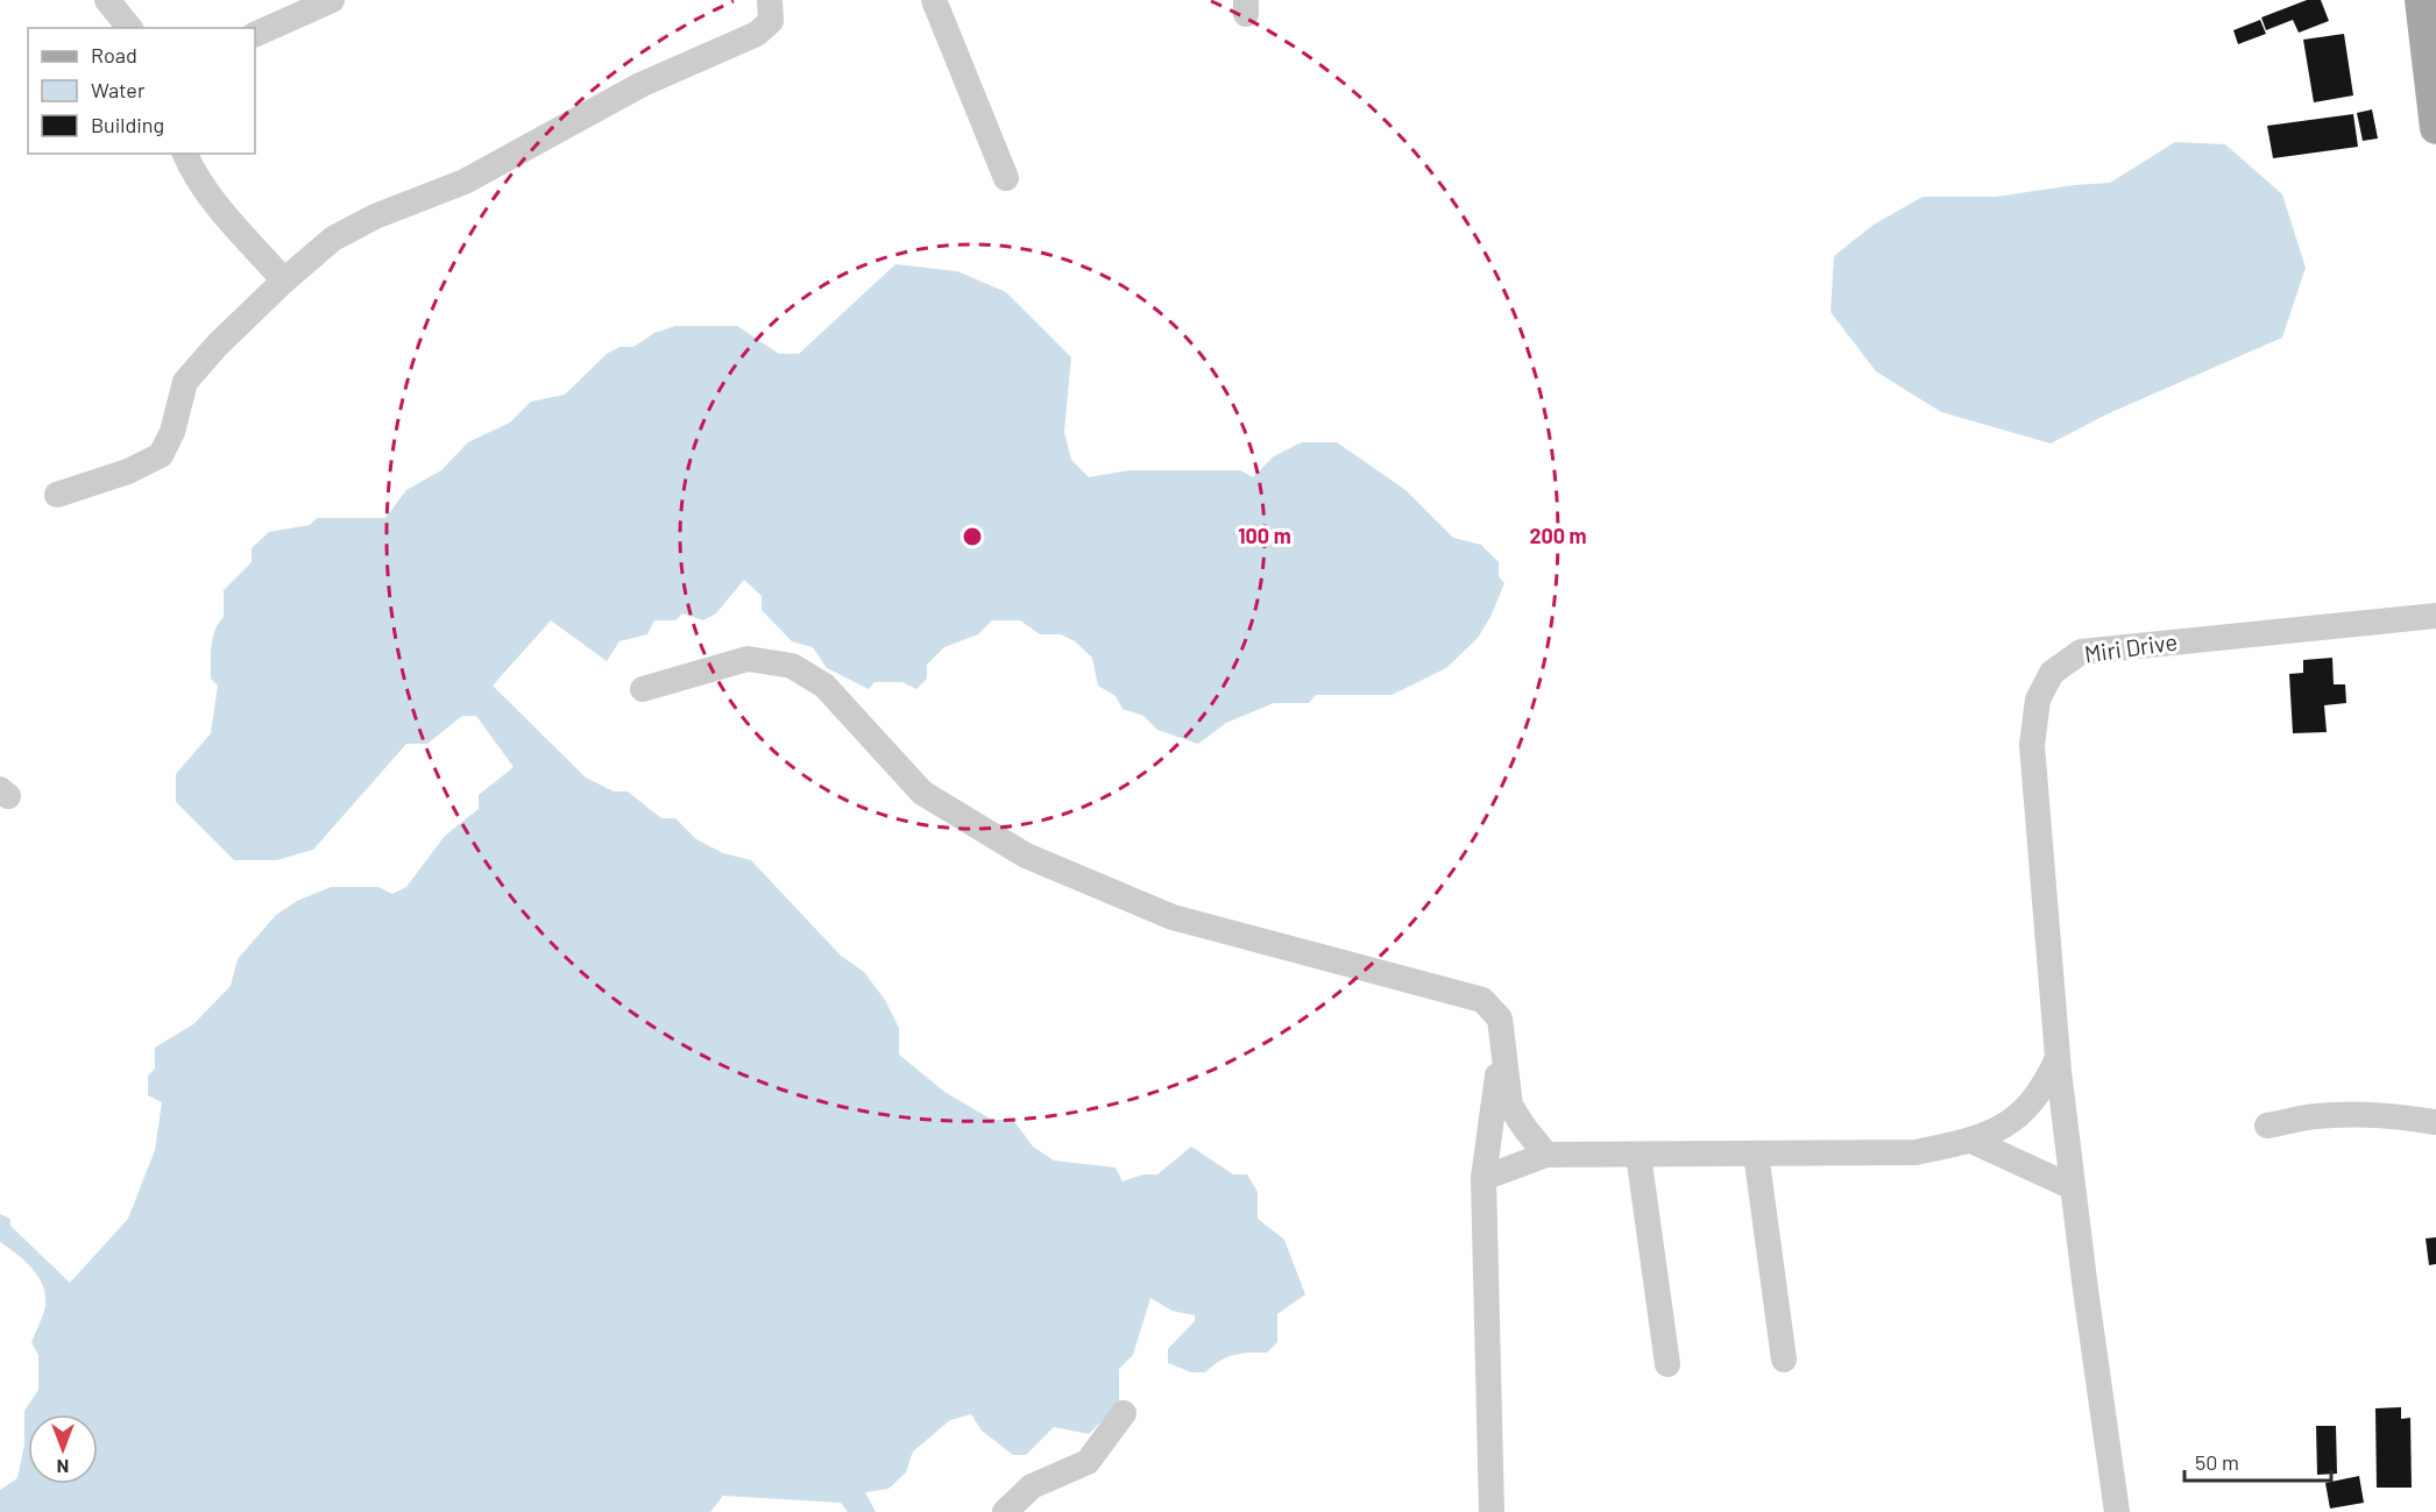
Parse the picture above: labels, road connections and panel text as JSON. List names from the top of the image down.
{
  "streets": {
    "street": ["Miri Drive"]
  },
  "legend": ["Road", "Water", "Building"],
  "scale_bar": "50 m",
  "north": "bottom",
  "rings": ["100 m", "200 m"]
}
